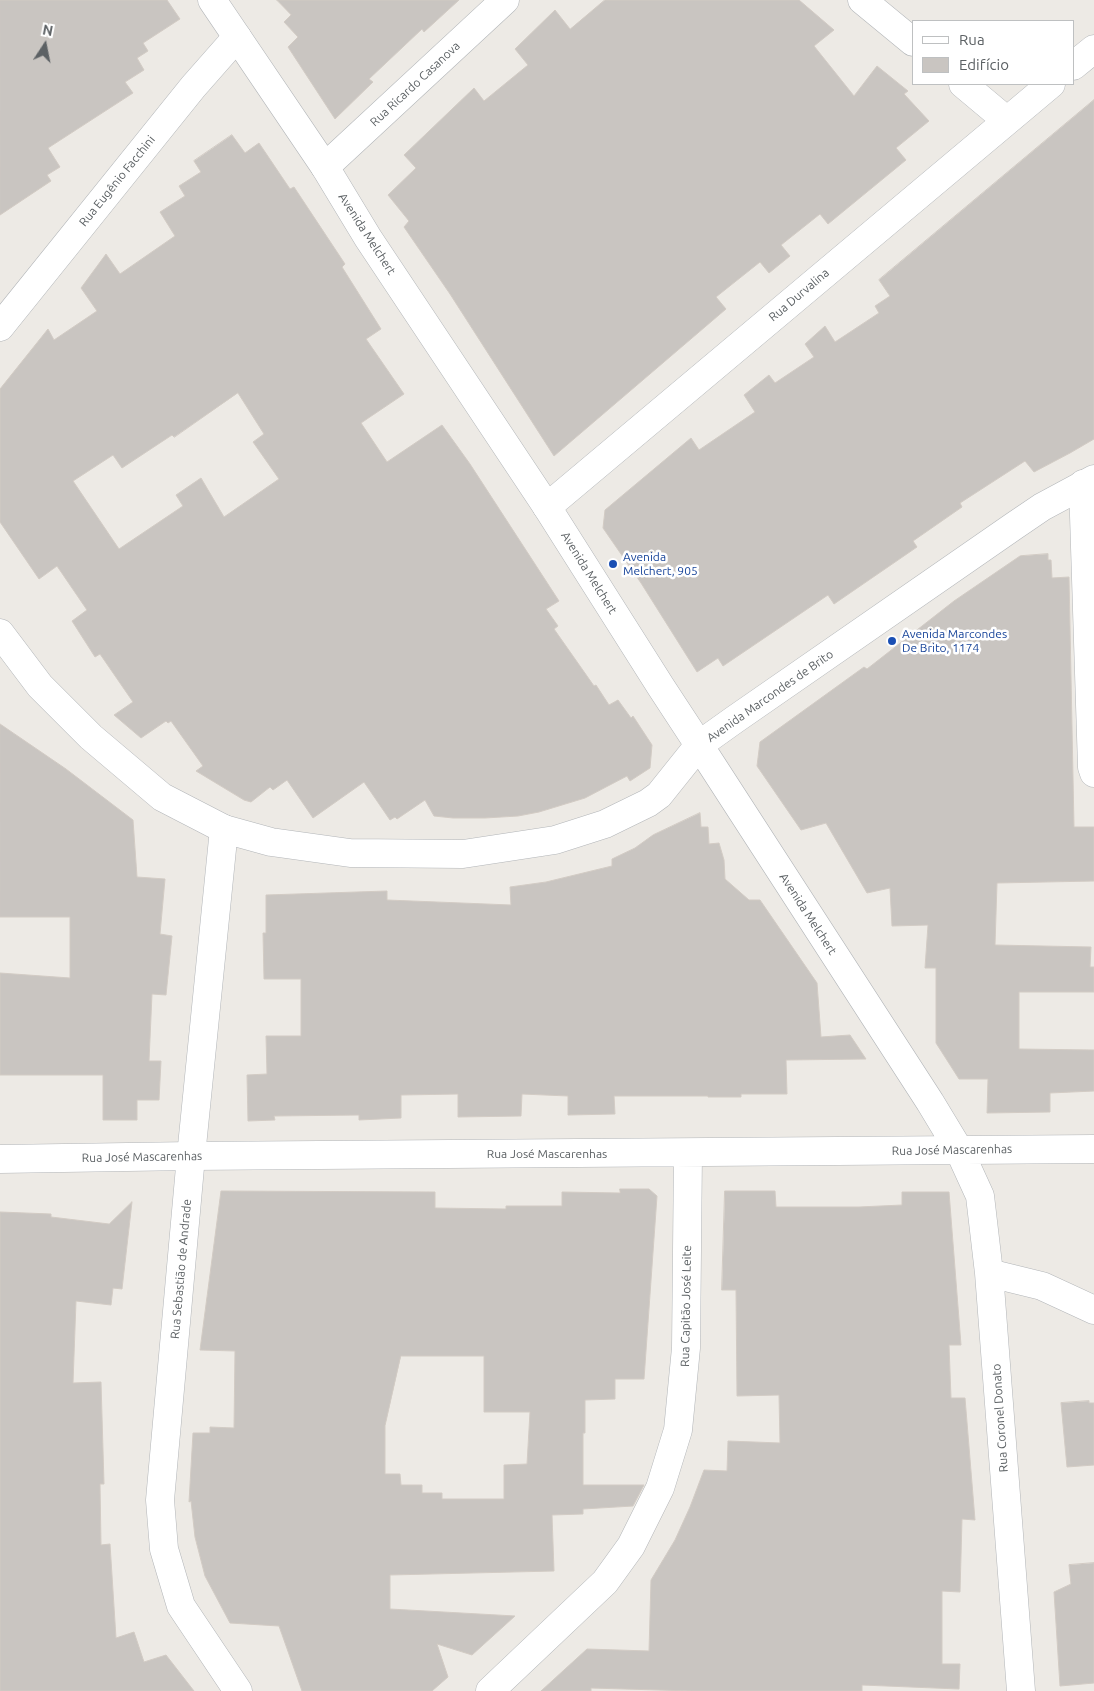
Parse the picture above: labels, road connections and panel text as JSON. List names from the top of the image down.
{
  "streets": {
    "street": [
      "Rua Ricardo Casanova",
      "Rua Eugênio Facchini",
      "Avenida Melchert",
      "Rua Durvalina",
      "Avenida Marcondes de Brito",
      "Rua José Mascarenhas",
      "Rua Sebastião de Andrade",
      "Rua Capitão José Leite",
      "Rua Coronel Donato"
    ]
  },
  "crossings": [
    ["Rua Ricardo Casanova", "Avenida Melchert"],
    ["Rua Eugênio Facchini", "Avenida Melchert"],
    ["Avenida Melchert", "Rua Durvalina"],
    ["Avenida Melchert", "Avenida Marcondes de Brito"],
    ["Avenida Melchert", "Rua José Mascarenhas"],
    ["Avenida Melchert", "Rua Coronel Donato"],
    ["Avenida Marcondes de Brito", "Rua Sebastião de Andrade"],
    ["Rua José Mascarenhas", "Rua Sebastião de Andrade"],
    ["Rua José Mascarenhas", "Rua Capitão José Leite"],
    ["Rua José Mascarenhas", "Rua Coronel Donato"]
  ],
  "places": ["Avenida Melchert, 905", "Avenida Marcondes De Brito, 1174"],
  "legend": ["Rua", "Edifício"],
  "north": "top"
}
